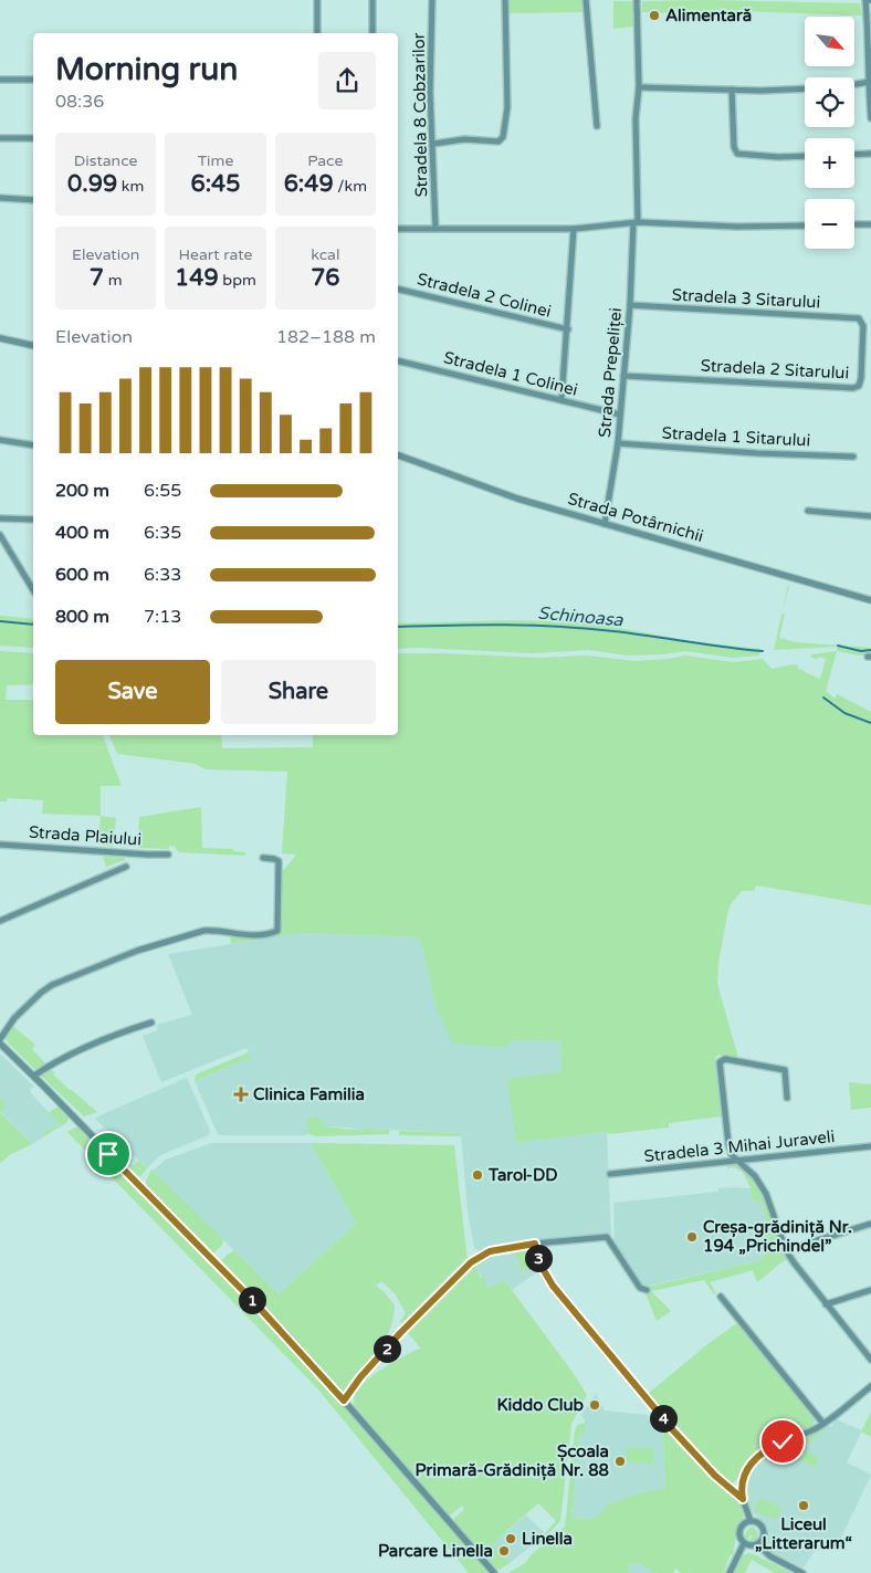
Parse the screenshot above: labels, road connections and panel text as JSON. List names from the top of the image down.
{
  "streets": {
    "street": [
      "Stradela 8 Cobzarilor",
      "Stradela 2 Colinei",
      "Stradela 3 Sitarului",
      "Stradela 2 Sitarului",
      "Strada Prepeliței",
      "Stradela 1 Colinei",
      "Stradela 1 Sitarului",
      "Strada Potârnichii",
      "Strada Plaiului",
      "Stradela 3 Mihai Juraveli"
    ]
  },
  "crossings": [
    ["Stradela 3 Sitarului", "Stradela 2 Sitarului"],
    ["Stradela 3 Sitarului", "Strada Prepeliței"],
    ["Stradela 2 Sitarului", "Strada Prepeliței"],
    ["Strada Prepeliței", "Stradela 1 Colinei"],
    ["Strada Prepeliței", "Stradela 1 Sitarului"],
    ["Strada Prepeliței", "Strada Potârnichii"]
  ],
  "water": ["Schinoasa"],
  "places": {
    "other": [
      "Alimentară",
      "Tarol-DD",
      "Creșa-grădiniță Nr. 194 „Prichindel”",
      "Kiddo Club",
      "Școala Primară-Grădiniță Nr. 88",
      "Liceul „Litterarum“",
      "Linella",
      "Parcare Linella"
    ],
    "health": ["Clinica Familia"]
  },
  "north": "bottom right",
  "page": {
    "map_buttons": ["+", "−"],
    "heading": ["Morning run", "08:36"],
    "stats": [
      ["Distance", "0.99 km"],
      ["Time", "6:45"],
      ["Pace", "6:49 /km"],
      ["Elevation", "7 m"],
      ["Heart rate", "149 bpm"],
      ["kcal", "76"]
    ],
    "chart": ["Elevation", "182–188 m"],
    "list": [
      {
        "name": "200 m",
        "note": "6:55"
      },
      {
        "name": "400 m",
        "note": "6:35"
      },
      {
        "name": "600 m",
        "note": "6:33"
      },
      {
        "name": "800 m",
        "note": "7:13"
      }
    ],
    "buttons": ["Save", "Share"],
    "pins": [
      "3",
      "1",
      "2",
      "4"
    ]
  }
}
